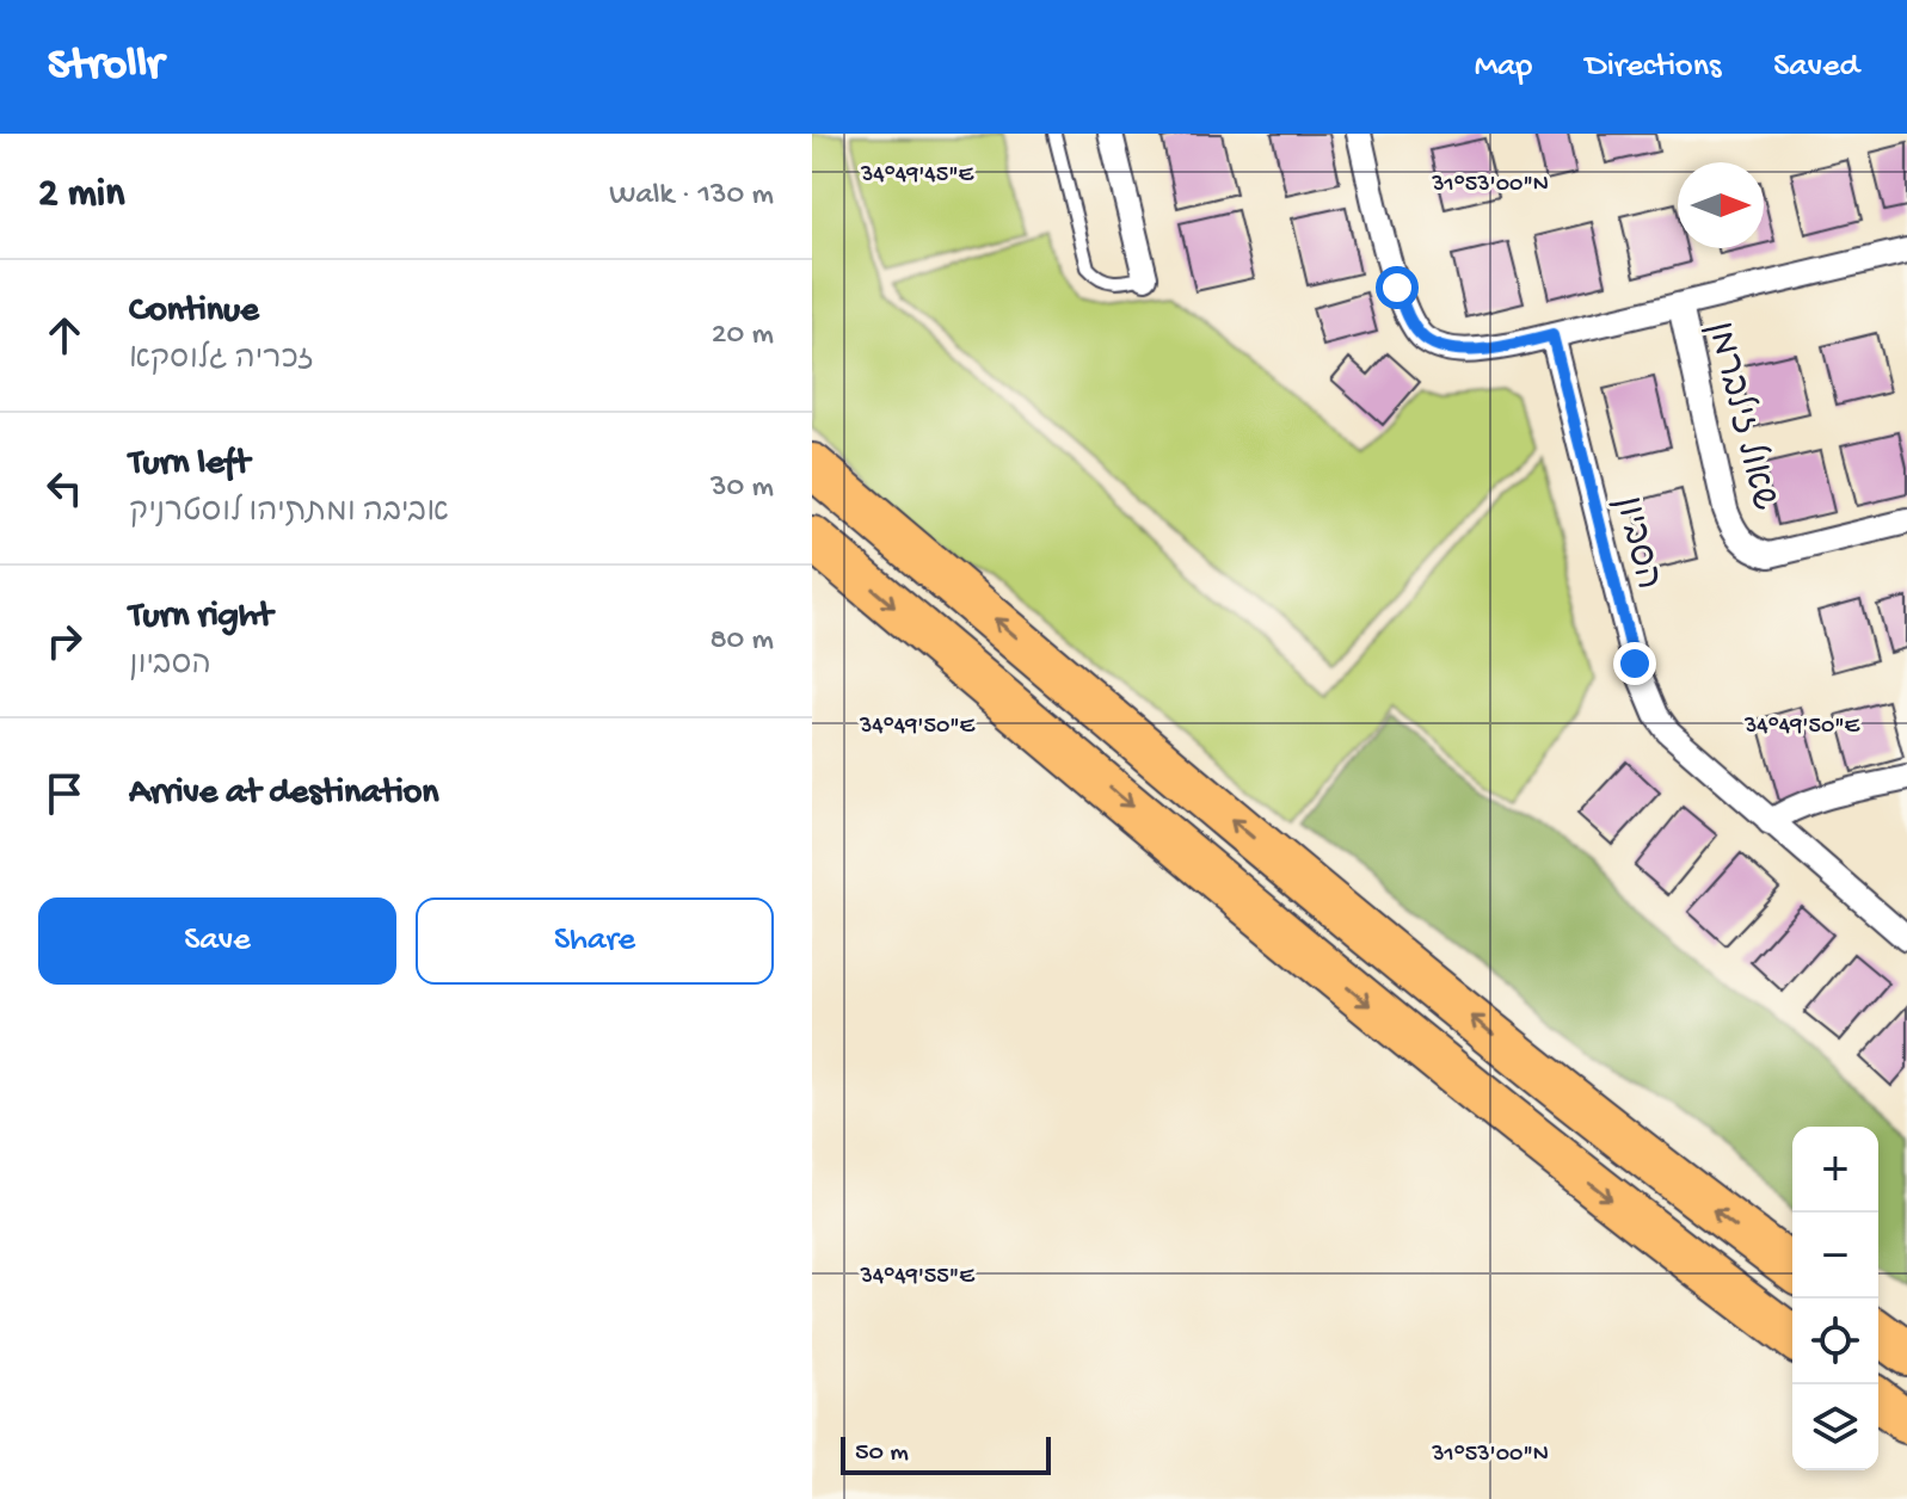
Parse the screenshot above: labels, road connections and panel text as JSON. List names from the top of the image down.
{
  "streets": {
    "street": ["שאול זילברמן", "הסביון"]
  },
  "scale_bar": "50 m",
  "north": "right",
  "page": {
    "header": "Strollr",
    "nav": ["Map", "Directions", "Saved"],
    "heading": ["2 min", "Walk · 130 m"],
    "list": [
      ["Continue", "זכריה גלוסקא", "20 m"],
      ["Turn left", "אביבה ומתתיהו לוסטרניק", "30 m"],
      ["Turn right", "הסביון", "80 m"],
      "Arrive at destination"
    ],
    "buttons": ["Save", "Share"],
    "map_buttons": ["+", "−"],
    "scale": "50 m"
  },
  "coordinates": [
    "34°49'45\"E",
    "31°53'00\"N",
    "34°49'50\"E",
    "34°49'55\"E"
  ]
}
